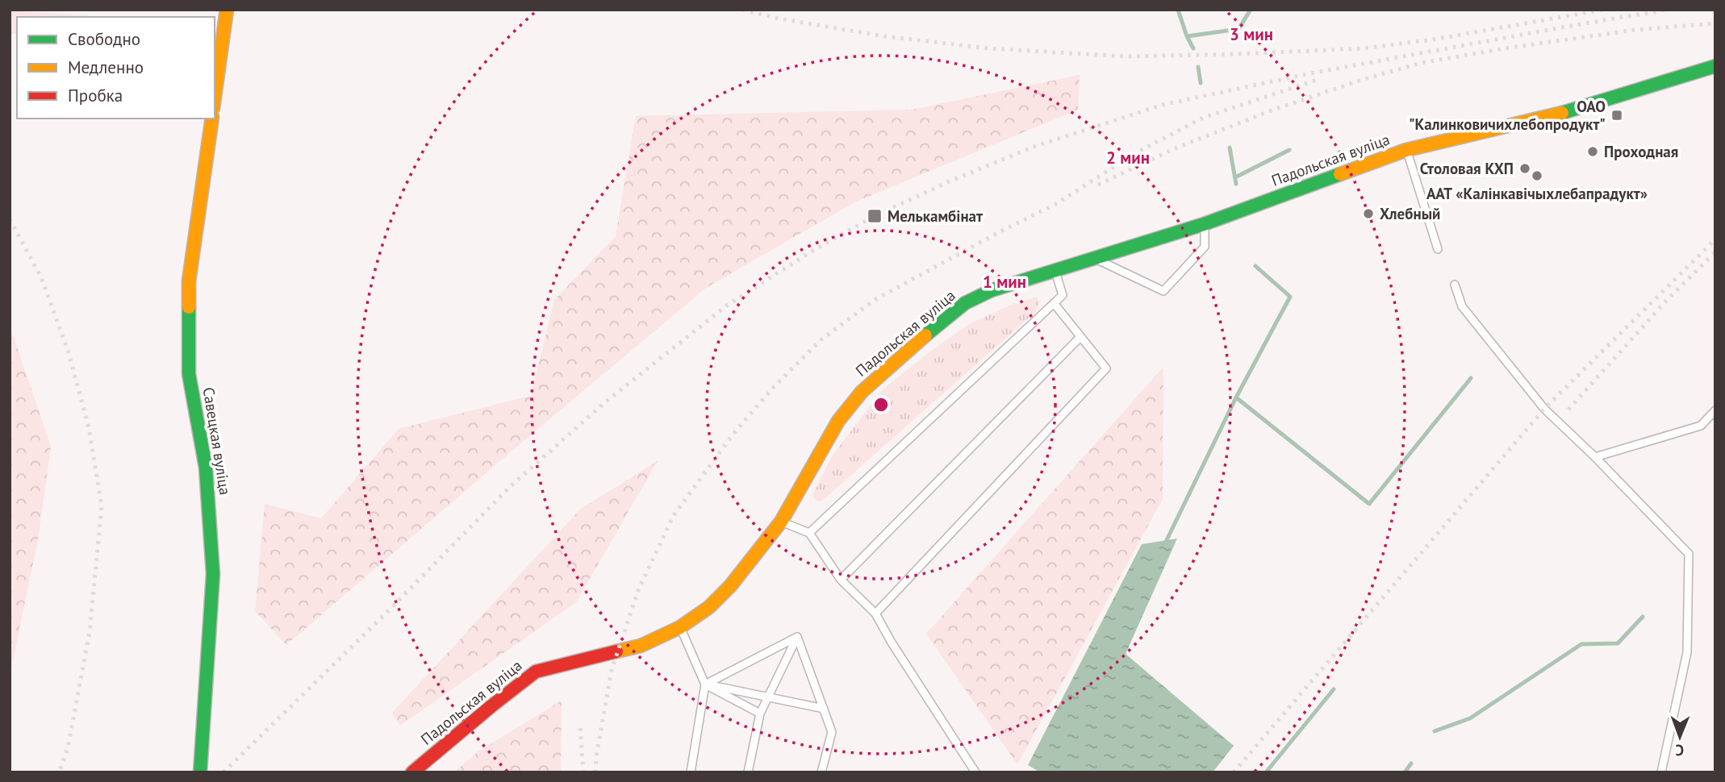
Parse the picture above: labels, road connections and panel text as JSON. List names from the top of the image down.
{
  "streets": {
    "main road": ["Падольская вуліца", "Савецкая вуліца"]
  },
  "places": {
    "transit": ["ОАО \"Калинковичихлебопродукт\"", "Мелькамбінат"],
    "other": [
      "Проходная",
      "Столовая КХП",
      "ААТ «Калінкавічыхлебапрадукт»",
      "Хлебный"
    ]
  },
  "legend": ["Свободно", "Медленно", "Пробка"],
  "north": "bottom",
  "rings": ["3 мин", "2 мин", "1 мин"]
}
